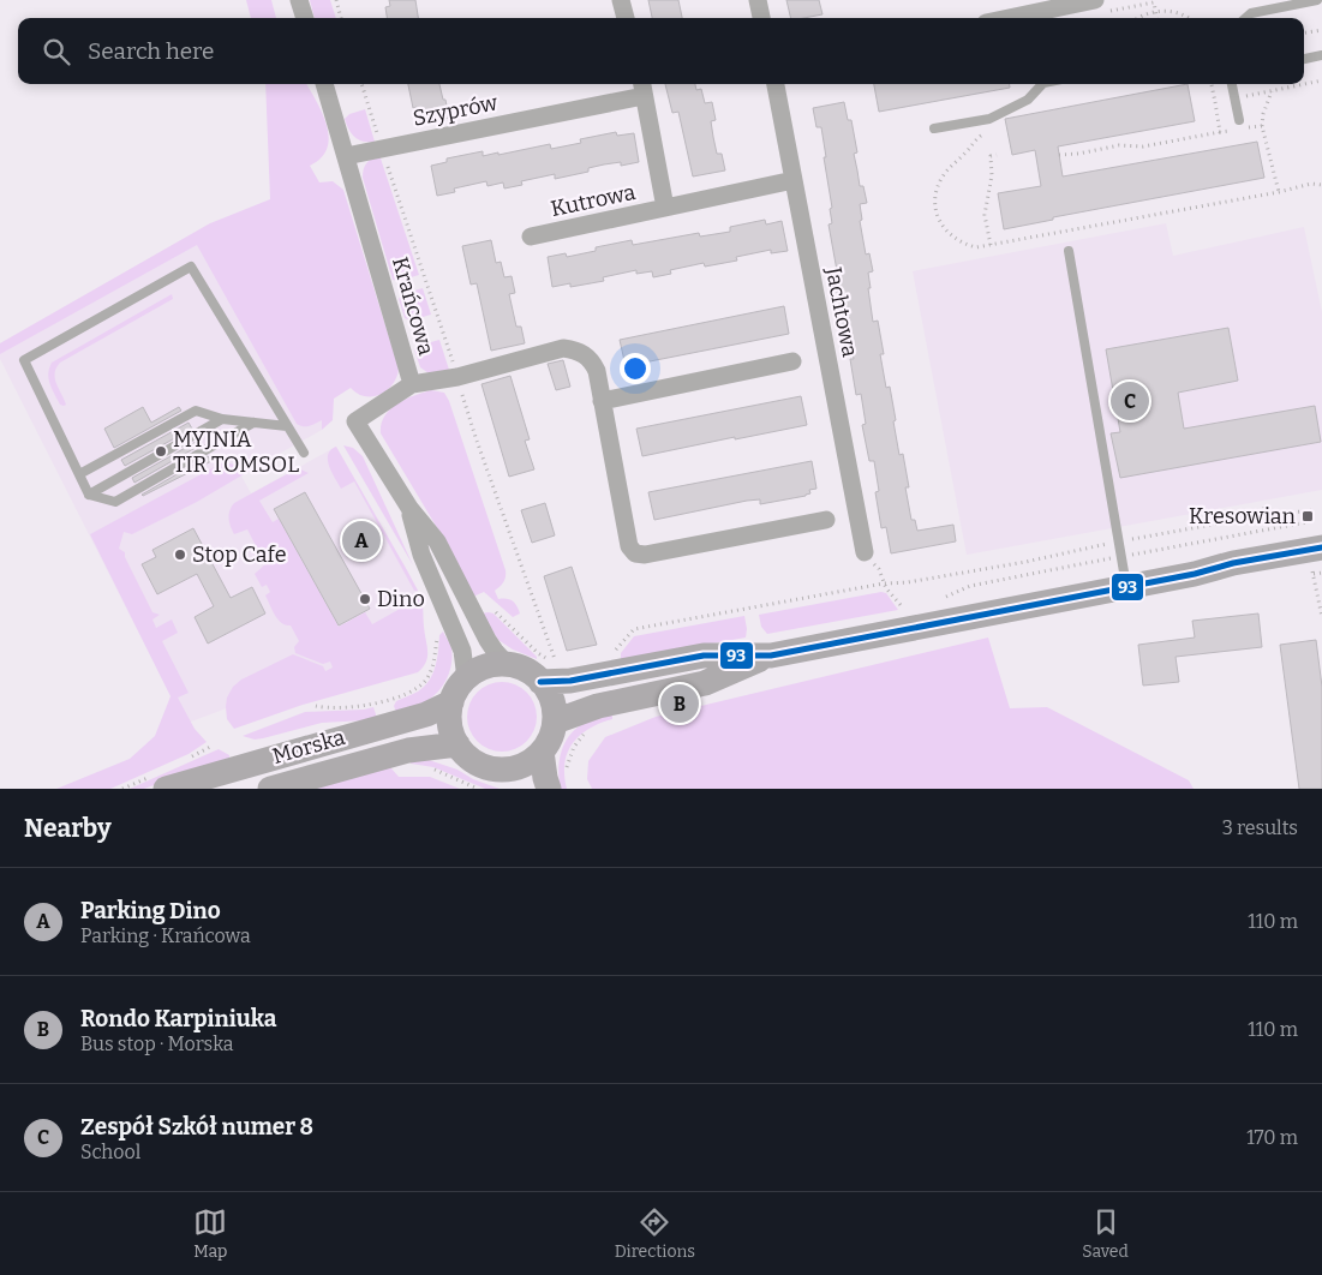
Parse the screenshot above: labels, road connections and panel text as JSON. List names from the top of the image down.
{
  "streets": {
    "main road": ["Morska"],
    "street": [
      "Szyprów",
      "Kutrowa",
      "Krańcowa",
      "Jachtowa"
    ]
  },
  "crossings": [
    ["Szyprów", "Kutrowa"],
    ["Szyprów", "Krańcowa"],
    ["Kutrowa", "Jachtowa"],
    ["Krańcowa", "Morska"]
  ],
  "places": {
    "other": ["MYJNIA TIR TOMSOL", "Stop Cafe", "Dino"],
    "transit": ["Kresowian"]
  },
  "lines": ["transit line 93"],
  "page": {
    "search": "Search here",
    "pins": ["C", "A", "B"],
    "heading": ["Nearby", "3 results"],
    "list": [
      {
        "mark": "A",
        "name": "Parking Dino",
        "note": "Parking · Krańcowa",
        "value": "110 m"
      },
      {
        "mark": "B",
        "name": "Rondo Karpiniuka",
        "note": "Bus stop · Morska",
        "value": "110 m"
      },
      {
        "mark": "C",
        "name": "Zespół Szkół numer 8",
        "note": "School",
        "value": "170 m"
      }
    ],
    "nav": ["Map", "Directions", "Saved"]
  }
}
